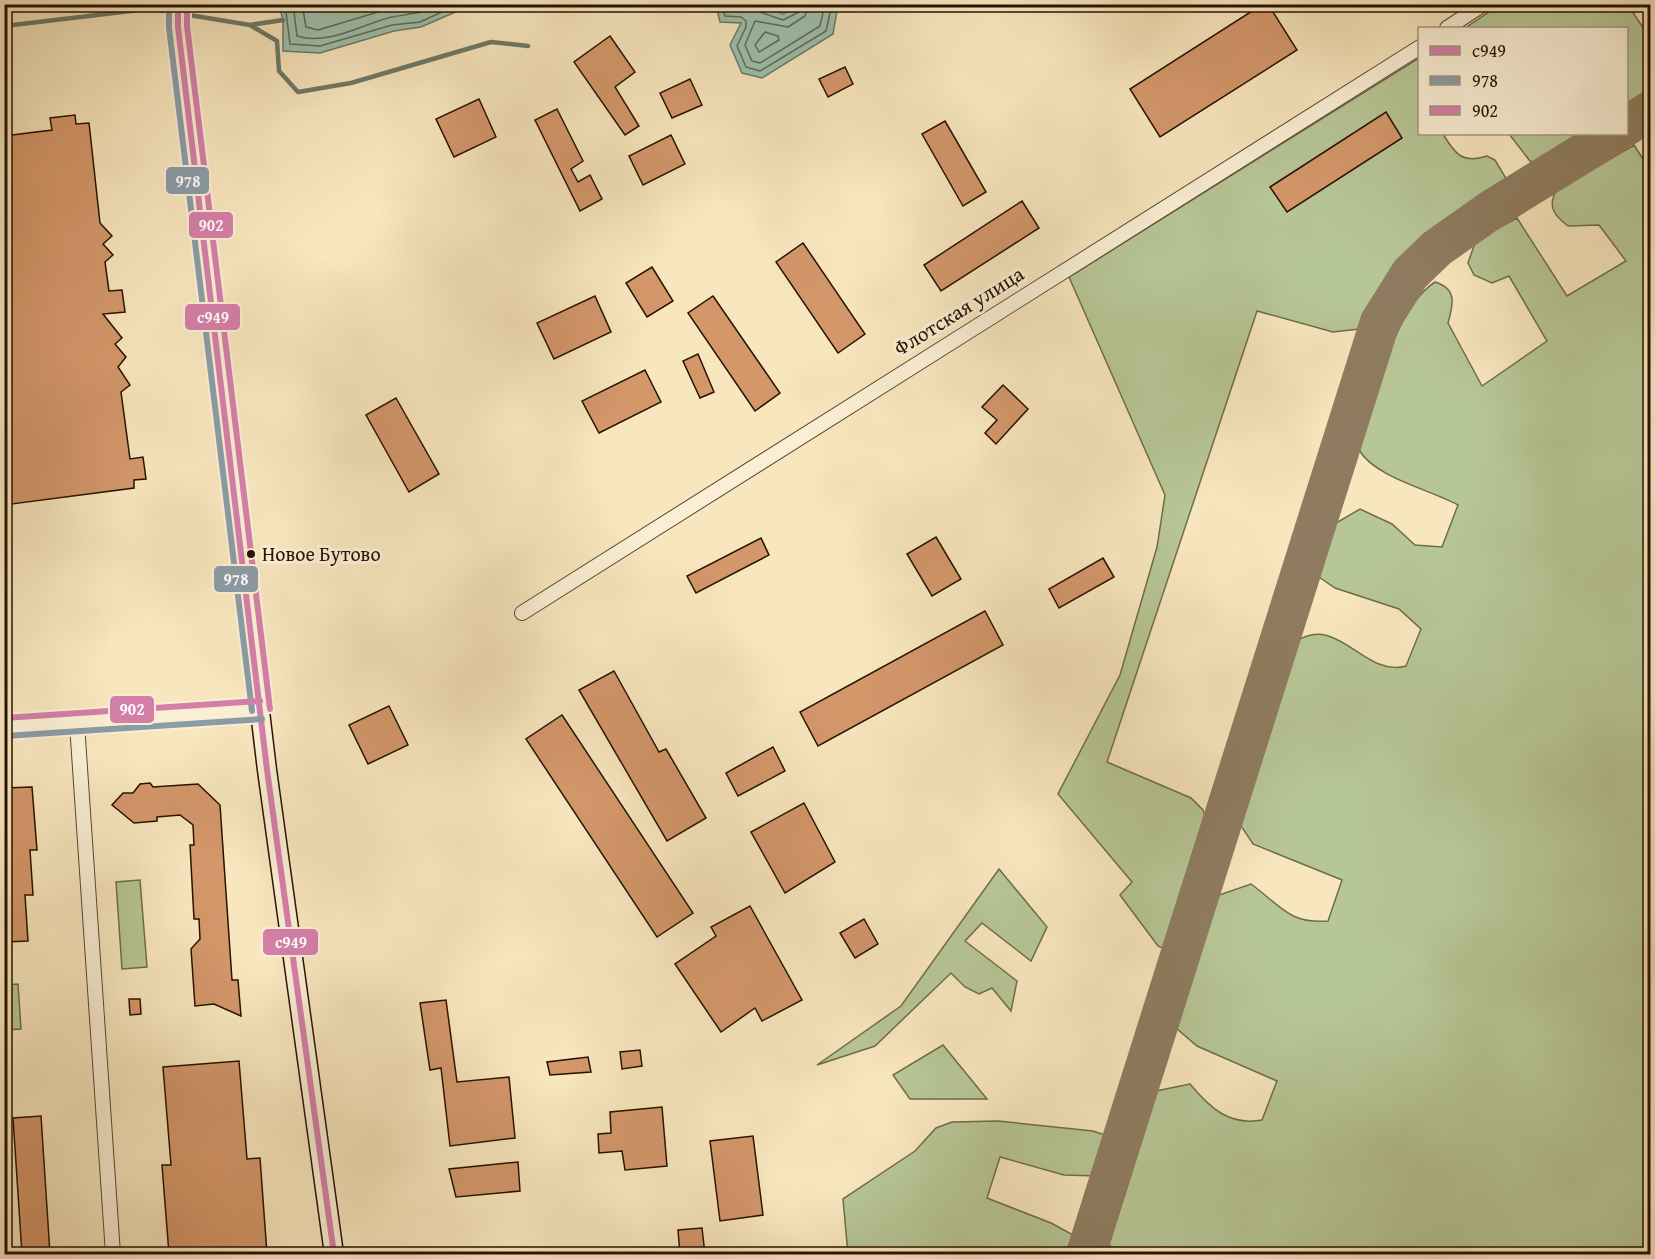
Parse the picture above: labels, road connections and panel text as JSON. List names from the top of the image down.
{
  "streets": {
    "street": ["Флотская улица"]
  },
  "places": ["Новое Бутово"],
  "lines": ["transit line с949", "transit line 978", "transit line 902"],
  "legend": ["с949", "978", "902"]
}
